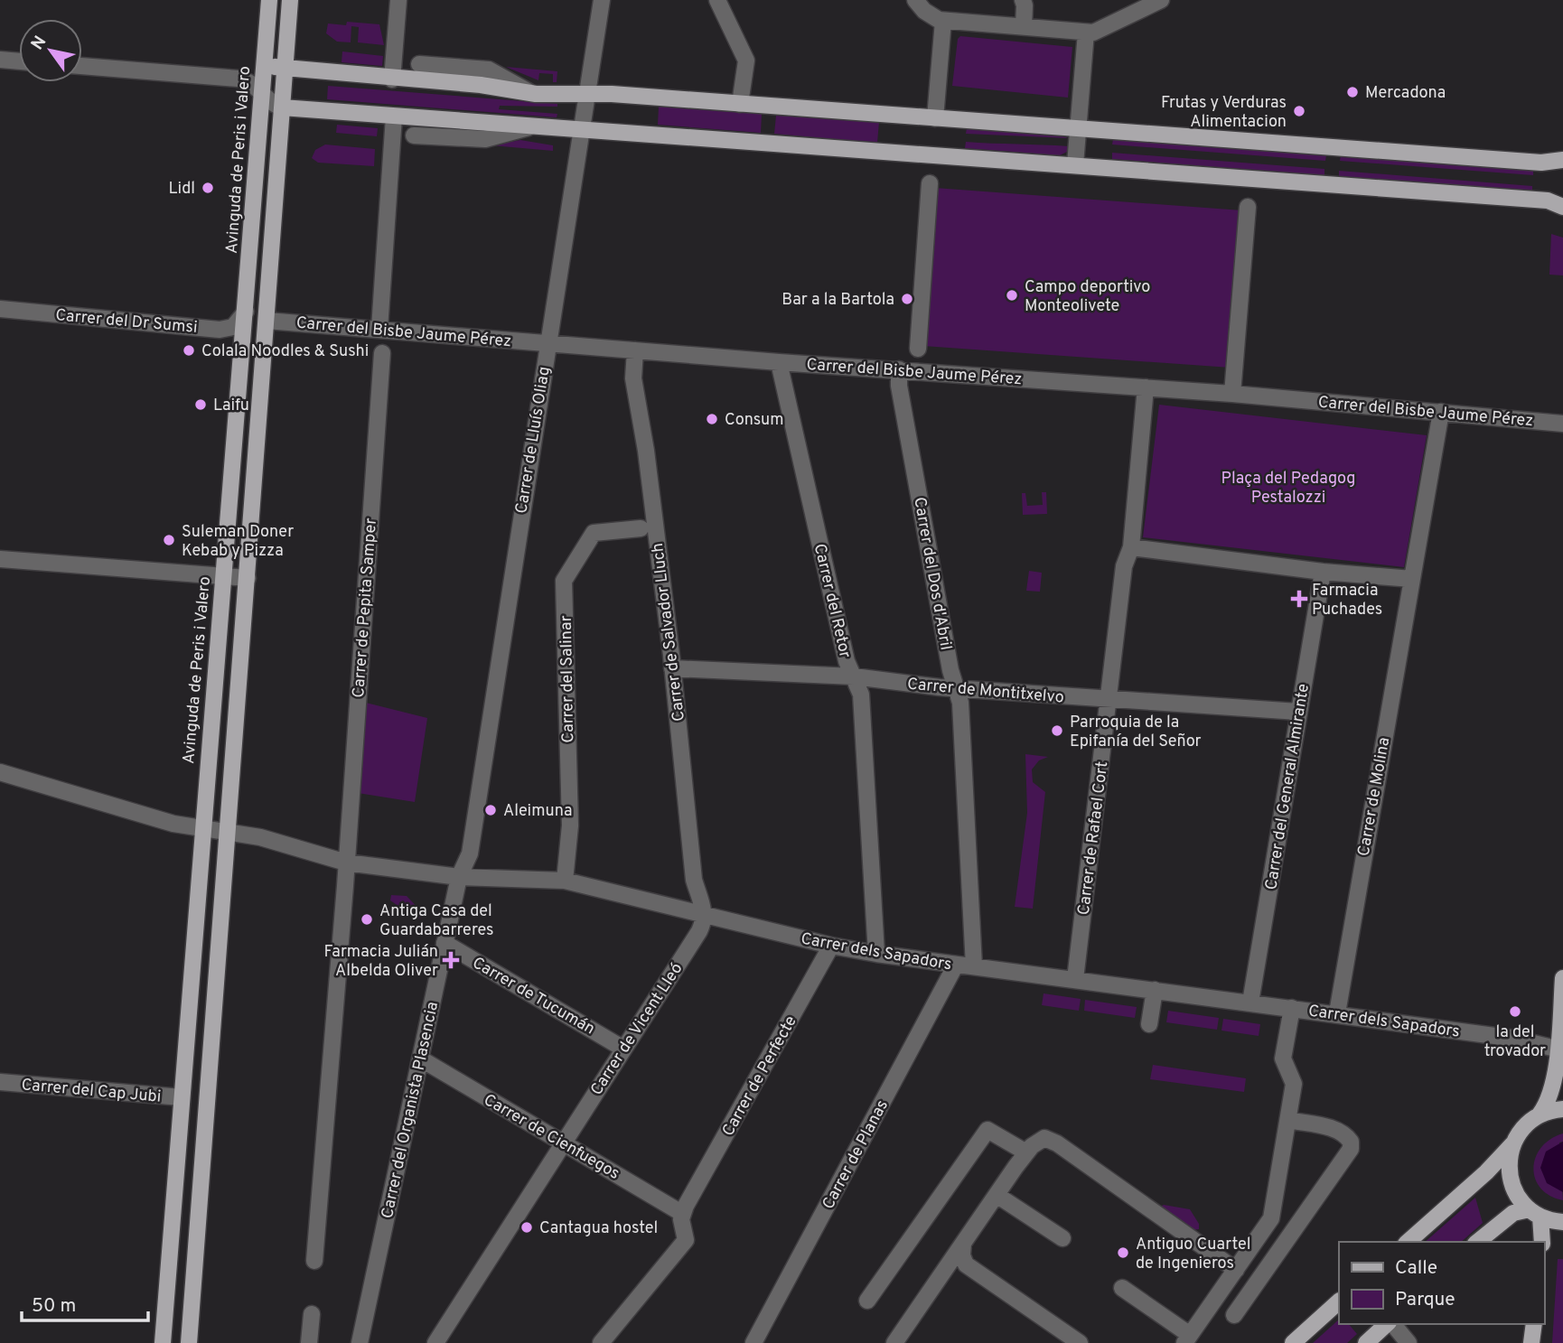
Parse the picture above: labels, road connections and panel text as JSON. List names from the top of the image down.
{
  "streets": {
    "main road": ["Avinguda de Peris i Valero"],
    "street": [
      "Carrer del Dr Sumsi",
      "Carrer del Bisbe Jaume Pérez",
      "Carrer de Lluís Oliag",
      "Carrer del Dos d'Abril",
      "Carrer del Retor",
      "Carrer de Pepita Samper",
      "Carrer de Salvador Lluch",
      "Carrer del Salinar",
      "Carrer de Montitxelvo",
      "Carrer del General Almirante",
      "Carrer de Molina",
      "Carrer de Rafael Cort",
      "Carrer dels Sapadors",
      "Carrer de Tucumán",
      "Carrer de Vicent Lleó",
      "Carrer de Perfecte",
      "Carrer del Cap Jubi",
      "Carrer del Organista Plasencia",
      "Carrer de Cienfuegos",
      "Carrer de Planas"
    ]
  },
  "crossings": [
    ["Avinguda de Peris i Valero", "Carrer del Dr Sumsi"],
    ["Avinguda de Peris i Valero", "Carrer dels Sapadors"],
    ["Avinguda de Peris i Valero", "Carrer del Cap Jubi"],
    ["Carrer del Bisbe Jaume Pérez", "Carrer de Lluís Oliag"],
    ["Carrer del Bisbe Jaume Pérez", "Carrer del Dos d'Abril"],
    ["Carrer del Bisbe Jaume Pérez", "Carrer del Retor"],
    ["Carrer del Bisbe Jaume Pérez", "Carrer de Salvador Lluch"],
    ["Carrer de Lluís Oliag", "Carrer dels Sapadors"],
    ["Carrer de Lluís Oliag", "Carrer del Organista Plasencia"],
    ["Carrer del Dos d'Abril", "Carrer de Montitxelvo"],
    ["Carrer del Dos d'Abril", "Carrer dels Sapadors"],
    ["Carrer del Retor", "Carrer de Montitxelvo"],
    ["Carrer del Retor", "Carrer dels Sapadors"],
    ["Carrer de Pepita Samper", "Carrer dels Sapadors"],
    ["Carrer de Salvador Lluch", "Carrer de Montitxelvo"],
    ["Carrer de Salvador Lluch", "Carrer dels Sapadors"],
    ["Carrer de Salvador Lluch", "Carrer de Vicent Lleó"],
    ["Carrer del Salinar", "Carrer dels Sapadors"],
    ["Carrer de Montitxelvo", "Carrer del General Almirante"],
    ["Carrer de Montitxelvo", "Carrer de Rafael Cort"],
    ["Carrer del General Almirante", "Carrer dels Sapadors"],
    ["Carrer de Molina", "Carrer dels Sapadors"],
    ["Carrer de Rafael Cort", "Carrer dels Sapadors"],
    ["Carrer dels Sapadors", "Carrer de Vicent Lleó"],
    ["Carrer dels Sapadors", "Carrer de Perfecte"],
    ["Carrer dels Sapadors", "Carrer del Organista Plasencia"],
    ["Carrer dels Sapadors", "Carrer de Planas"],
    ["Carrer de Tucumán", "Carrer de Vicent Lleó"],
    ["Carrer de Tucumán", "Carrer del Organista Plasencia"],
    ["Carrer de Vicent Lleó", "Carrer de Cienfuegos"],
    ["Carrer de Perfecte", "Carrer de Cienfuegos"],
    ["Carrer del Organista Plasencia", "Carrer de Cienfuegos"]
  ],
  "parks": ["Plaça del Pedagog Pestalozzi"],
  "places": {
    "other": [
      "Mercadona",
      "Frutas y Verduras Alimentacion",
      "Lidl",
      "Campo deportivo Monteolivete",
      "Bar a la Bartola",
      "Colala Noodles & Sushi",
      "Laifu",
      "Consum",
      "Suleman Doner Kebab y Pizza",
      "Parroquia de la Epifanía del Señor",
      "Aleimuna",
      "Antiga Casa del Guardabarreres",
      "la del trovador",
      "Cantagua hostel",
      "Antiguo Cuartel de Ingenieros"
    ],
    "health": ["Farmacia Puchades", "Farmacia Julián Albelda Oliver"]
  },
  "legend": ["Calle", "Parque"],
  "scale_bar": "50 m",
  "north": "top left"
}
